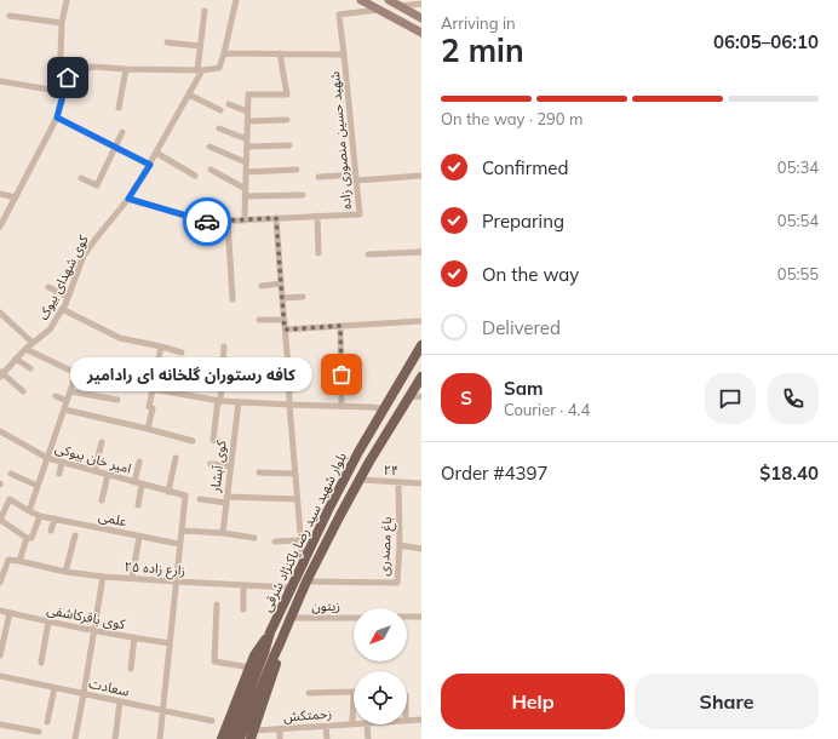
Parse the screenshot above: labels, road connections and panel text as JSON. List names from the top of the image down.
{
  "streets": {
    "main road": ["بلوار شهید سید رضا پاکنژاد شرقی"],
    "street": [
      "شهید حسین منصوری زاده",
      "کوی شهدای بیوک",
      "امیر خان بیوکی",
      "کوی آبشار",
      "۲۴",
      "علمی",
      "باغ مصدری",
      "زارع زاده ۲۵",
      "زیتون",
      "کوی باقرکاشفی",
      "سعادت",
      "زحمتکش"
    ]
  },
  "crossings": [
    ["شهید حسین منصوری زاده", "کوی شهدای بیوک"],
    ["۲۴", "بلوار شهید سید رضا پاکنژاد شرقی"],
    ["۲۴", "باغ مصدری"],
    ["بلوار شهید سید رضا پاکنژاد شرقی", "باغ مصدری"],
    ["بلوار شهید سید رضا پاکنژاد شرقی", "زارع زاده ۲۵"],
    ["بلوار شهید سید رضا پاکنژاد شرقی", "زیتون"]
  ],
  "places": ["کافه رستوران گلخانه ای رادامیر"],
  "north": "bottom left",
  "page": {
    "heading": ["2 min", "Arriving in", "06:05–06:10"],
    "panel": [
      "Sam",
      "Courier · 4.4",
      "Order #4397",
      "$18.40"
    ],
    "bar": "On the way · 290 m",
    "list": [
      ["Confirmed", "05:34"],
      ["Preparing", "05:54"],
      ["On the way", "05:55"],
      "Delivered"
    ],
    "bubble": "کافه رستوران گلخانه ای رادامیر",
    "round": "S",
    "buttons": ["Help", "Share"]
  }
}
